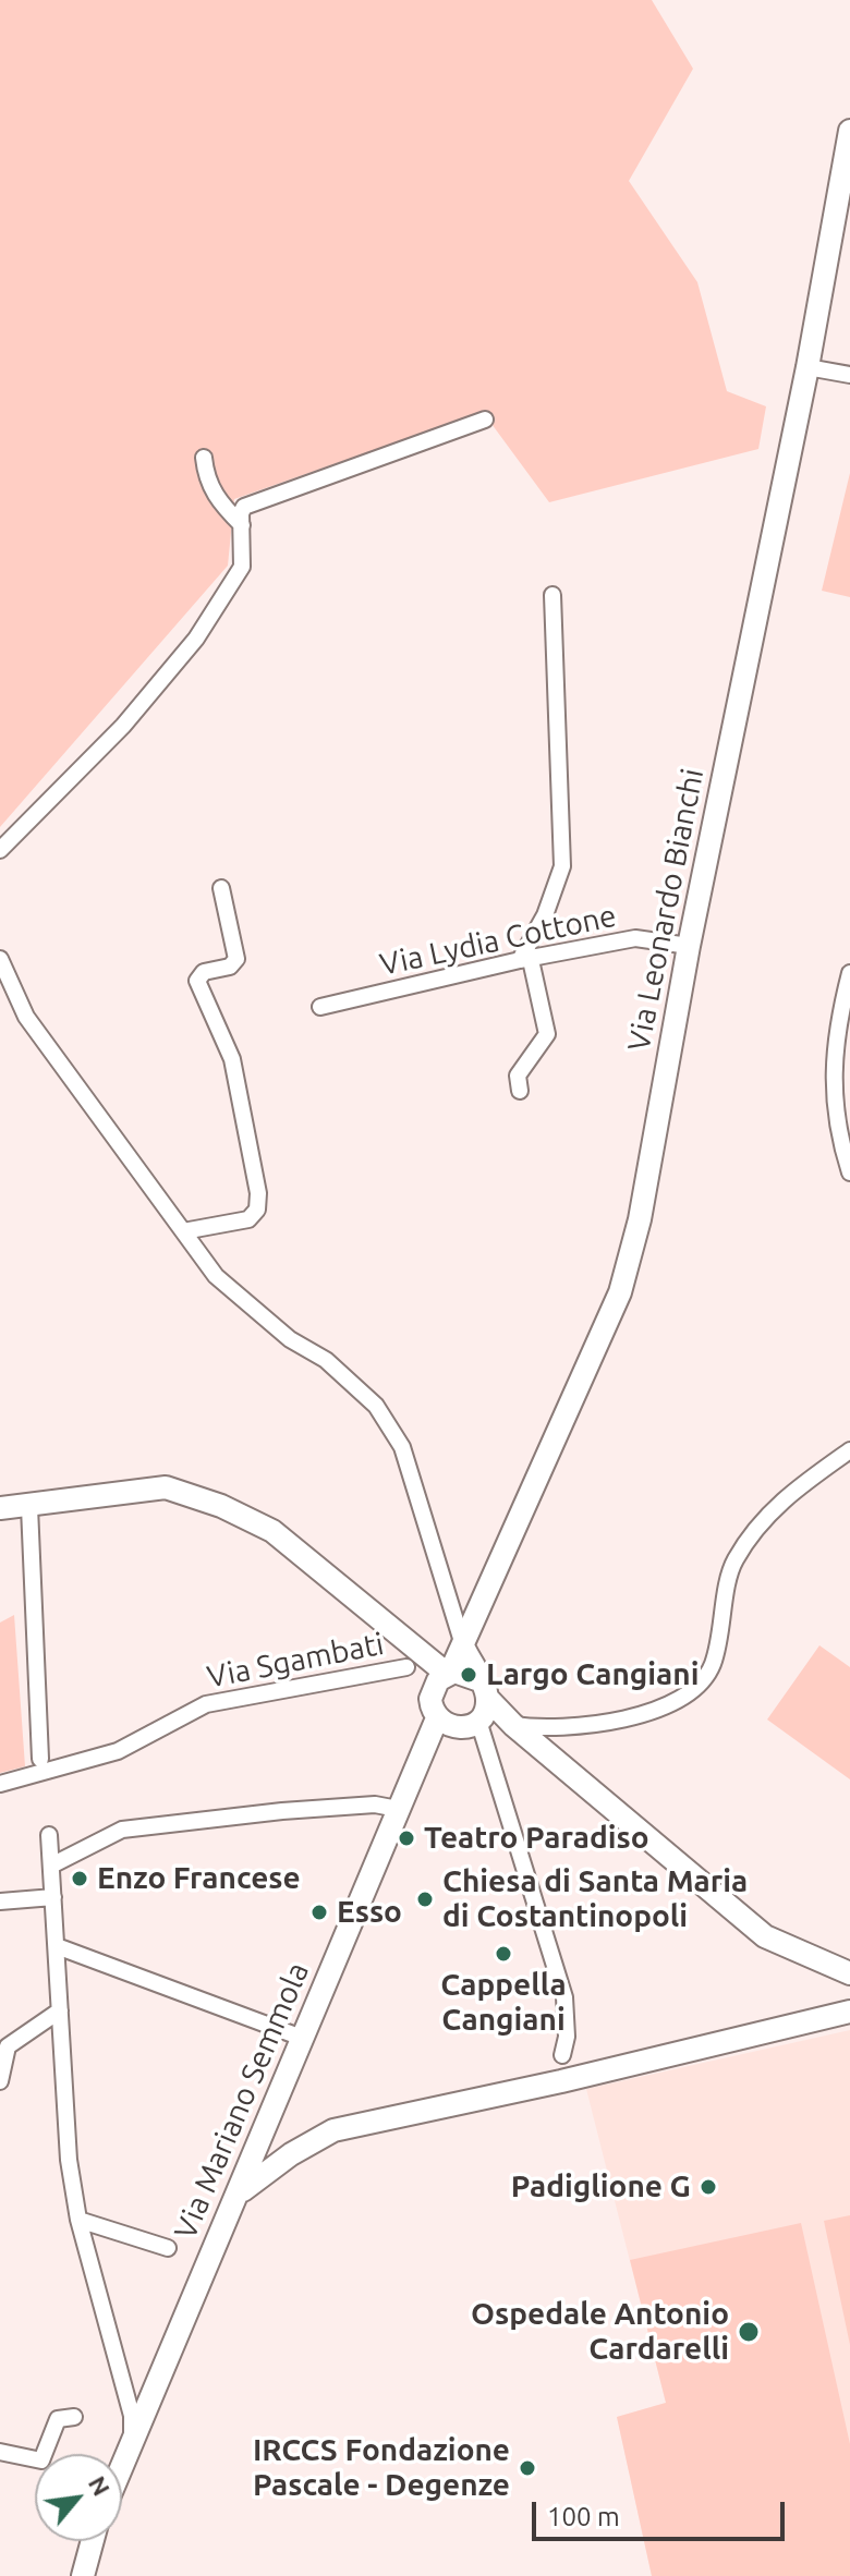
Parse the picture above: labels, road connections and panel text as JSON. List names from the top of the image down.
{
  "streets": {
    "main road": ["Via Leonardo Bianchi", "Via Mariano Semmola"],
    "street": ["Via Lydia Cottone", "Via Sgambati"]
  },
  "crossings": [
    ["Via Leonardo Bianchi", "Via Lydia Cottone"],
    ["Via Leonardo Bianchi", "Via Mariano Semmola"]
  ],
  "places": [
    "Largo Cangiani",
    "Teatro Paradiso",
    "Enzo Francese",
    "Chiesa di Santa Maria di Costantinopoli",
    "Esso",
    "Cappella Cangiani",
    "Padiglione G",
    "Ospedale Antonio Cardarelli",
    "IRCCS Fondazione Pascale - Degenze"
  ],
  "scale_bar": "100 m",
  "north": "top right"
}
